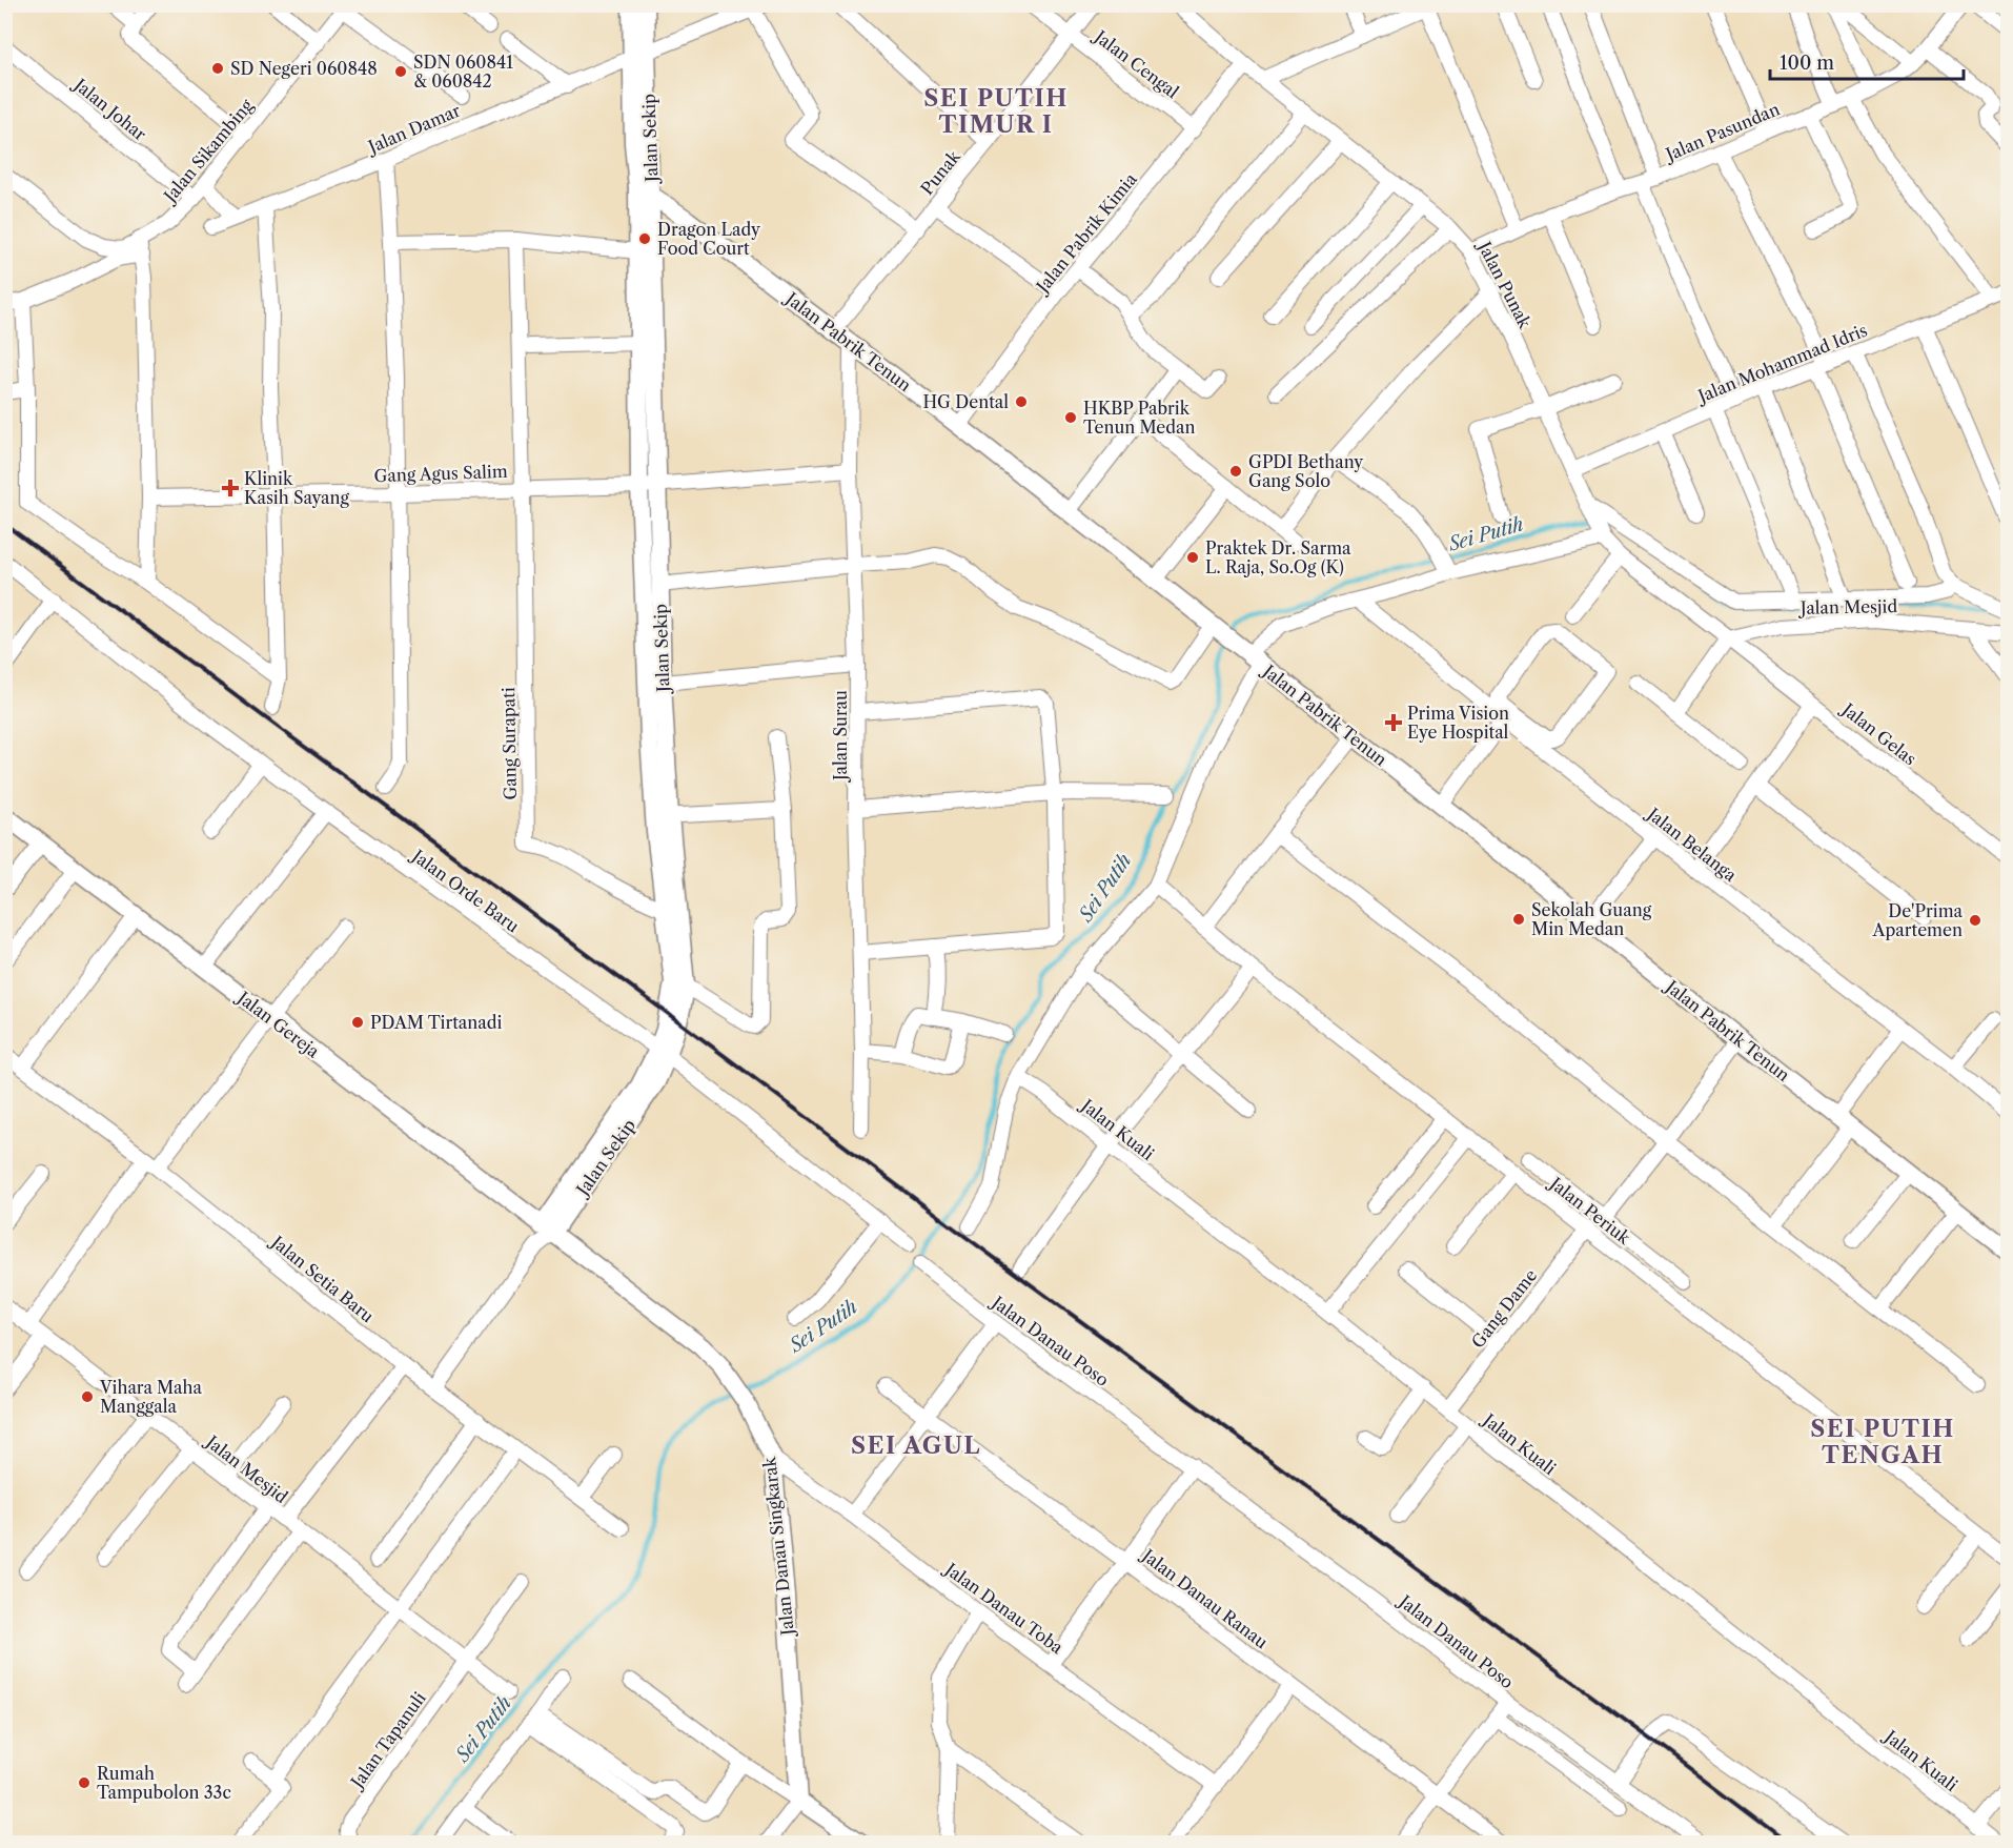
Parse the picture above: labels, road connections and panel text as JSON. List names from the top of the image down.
{
  "streets": {
    "street": [
      "Jalan Cengal",
      "Jalan Johar",
      "Jalan Damar",
      "Jalan Pasundan",
      "Jalan Sekip",
      "Jalan Sikambing",
      "Punak",
      "Jalan Pabrik Kimia",
      "Jalan Punak",
      "Jalan Pabrik Tenun",
      "Jalan Mohammad Idris",
      "Gang Agus Salim",
      "Jalan Mesjid",
      "Jalan Gelas",
      "Jalan Surau",
      "Gang Surapati",
      "Jalan Belanga",
      "Jalan Orde Baru",
      "Jalan Gereja",
      "Jalan Kuali",
      "Jalan Periuk",
      "Jalan Setia Baru",
      "Gang Dame",
      "Jalan Danau Poso",
      "Jalan Danau Singkarak",
      "Jalan Danau Ranau",
      "Jalan Danau Toba",
      "Jalan Tapanuli"
    ]
  },
  "crossings": [
    ["Jalan Cengal", "Punak"],
    ["Jalan Cengal", "Jalan Pabrik Kimia"],
    ["Jalan Johar", "Jalan Sikambing"],
    ["Jalan Damar", "Jalan Sekip"],
    ["Jalan Pasundan", "Jalan Punak"],
    ["Jalan Sekip", "Jalan Pabrik Tenun"],
    ["Jalan Sekip", "Gang Agus Salim"],
    ["Jalan Sekip", "Gang Surapati"],
    ["Jalan Sekip", "Jalan Orde Baru"],
    ["Jalan Sekip", "Jalan Gereja"],
    ["Jalan Sekip", "Jalan Setia Baru"],
    ["Jalan Sekip", "Jalan Danau Singkarak"],
    ["Punak", "Jalan Pabrik Tenun"],
    ["Jalan Pabrik Kimia", "Jalan Punak"],
    ["Jalan Pabrik Kimia", "Jalan Pabrik Tenun"],
    ["Jalan Punak", "Jalan Mohammad Idris"],
    ["Jalan Punak", "Jalan Mesjid"],
    ["Jalan Punak", "Jalan Gelas"],
    ["Jalan Pabrik Tenun", "Jalan Surau"],
    ["Gang Agus Salim", "Jalan Surau"],
    ["Gang Agus Salim", "Gang Surapati"],
    ["Jalan Mesjid", "Jalan Gelas"],
    ["Jalan Mesjid", "Jalan Tapanuli"],
    ["Jalan Gereja", "Jalan Danau Singkarak"],
    ["Jalan Kuali", "Gang Dame"],
    ["Jalan Periuk", "Gang Dame"],
    ["Jalan Danau Singkarak", "Jalan Danau Toba"]
  ],
  "districts": ["SEI PUTIH TIMUR I", "SEI PUTIH TENGAH", "SEI AGUL"],
  "water": ["Sei Putih"],
  "places": {
    "other": [
      "SD Negeri 060848",
      "SDN 060841 & 060842",
      "Dragon Lady Food Court",
      "HG Dental",
      "HKBP Pabrik Tenun Medan",
      "GPDI Bethany Gang Solo",
      "Praktek Dr. Sarma L. Raja, So.Og (K)",
      "Sekolah Guang Min Medan",
      "De'Prima Apartemen",
      "PDAM Tirtanadi",
      "Vihara Maha Manggala",
      "Rumah Tampubolon 33c"
    ],
    "health": ["Klinik Kasih Sayang", "Prima Vision Eye Hospital"]
  },
  "scale_bar": "100 m"
}
